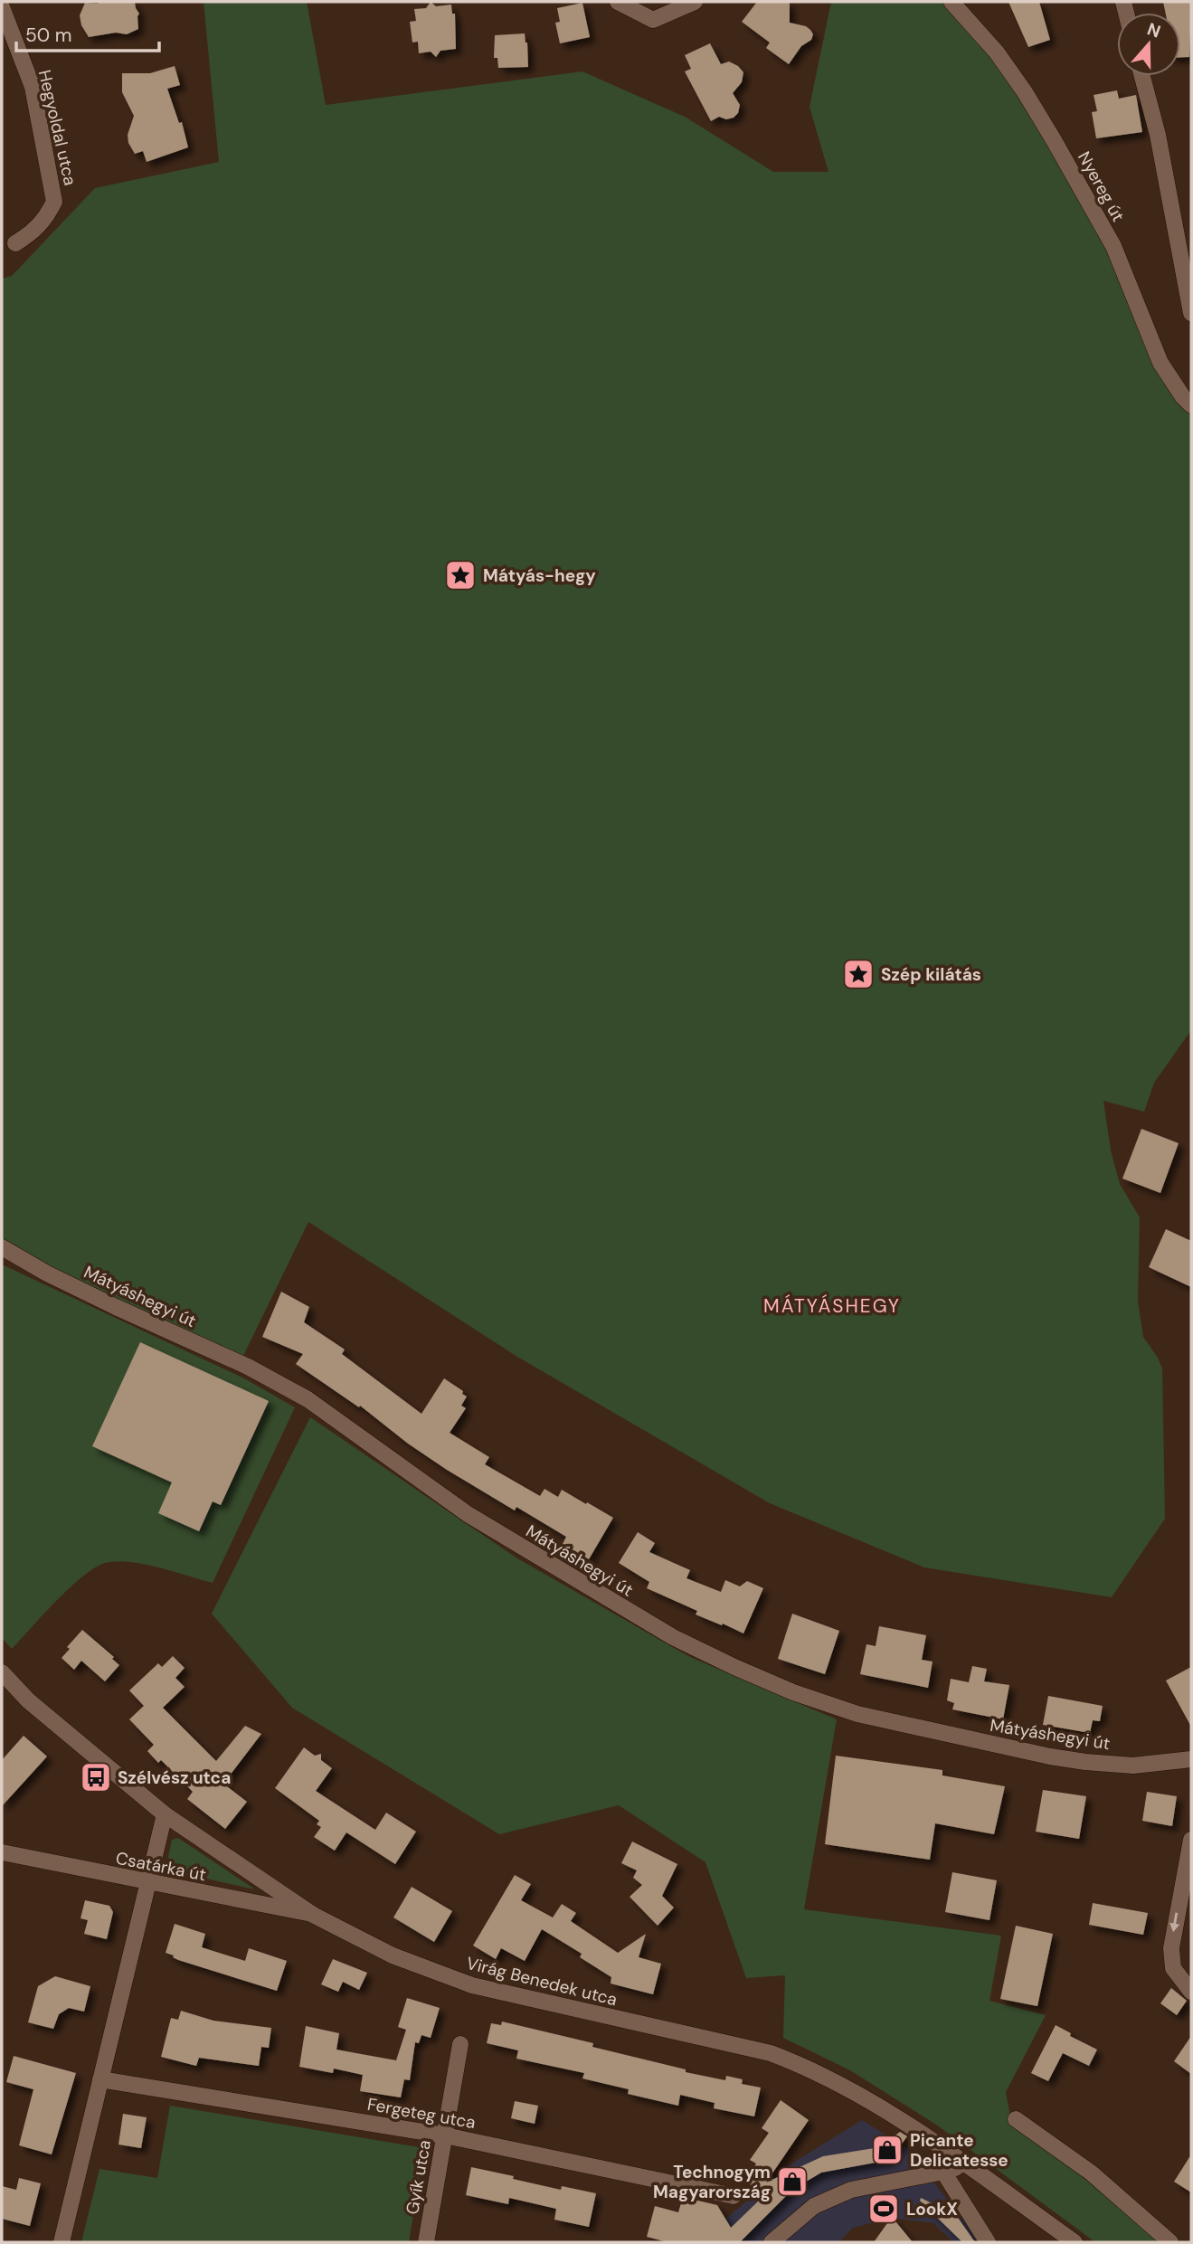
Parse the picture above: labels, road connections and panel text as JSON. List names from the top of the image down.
{
  "streets": {
    "street": [
      "Hegyoldal utca",
      "Nyereg út",
      "Mátyáshegyi út",
      "Csatárka út",
      "Virág Benedek utca",
      "Fergeteg utca",
      "Gyík utca"
    ]
  },
  "crossings": [
    ["Csatárka út", "Virág Benedek utca"],
    ["Fergeteg utca", "Gyík utca"]
  ],
  "districts": ["MÁTYÁSHEGY"],
  "places": {
    "place": ["Mátyás-hegy", "Szép kilátás"],
    "bus stop": ["Szélvész utca"],
    "shop": ["Picante Delicatesse", "Technogym Magyarország"],
    "sports": ["LookX"]
  },
  "scale_bar": "50 m",
  "north": "top"
}
